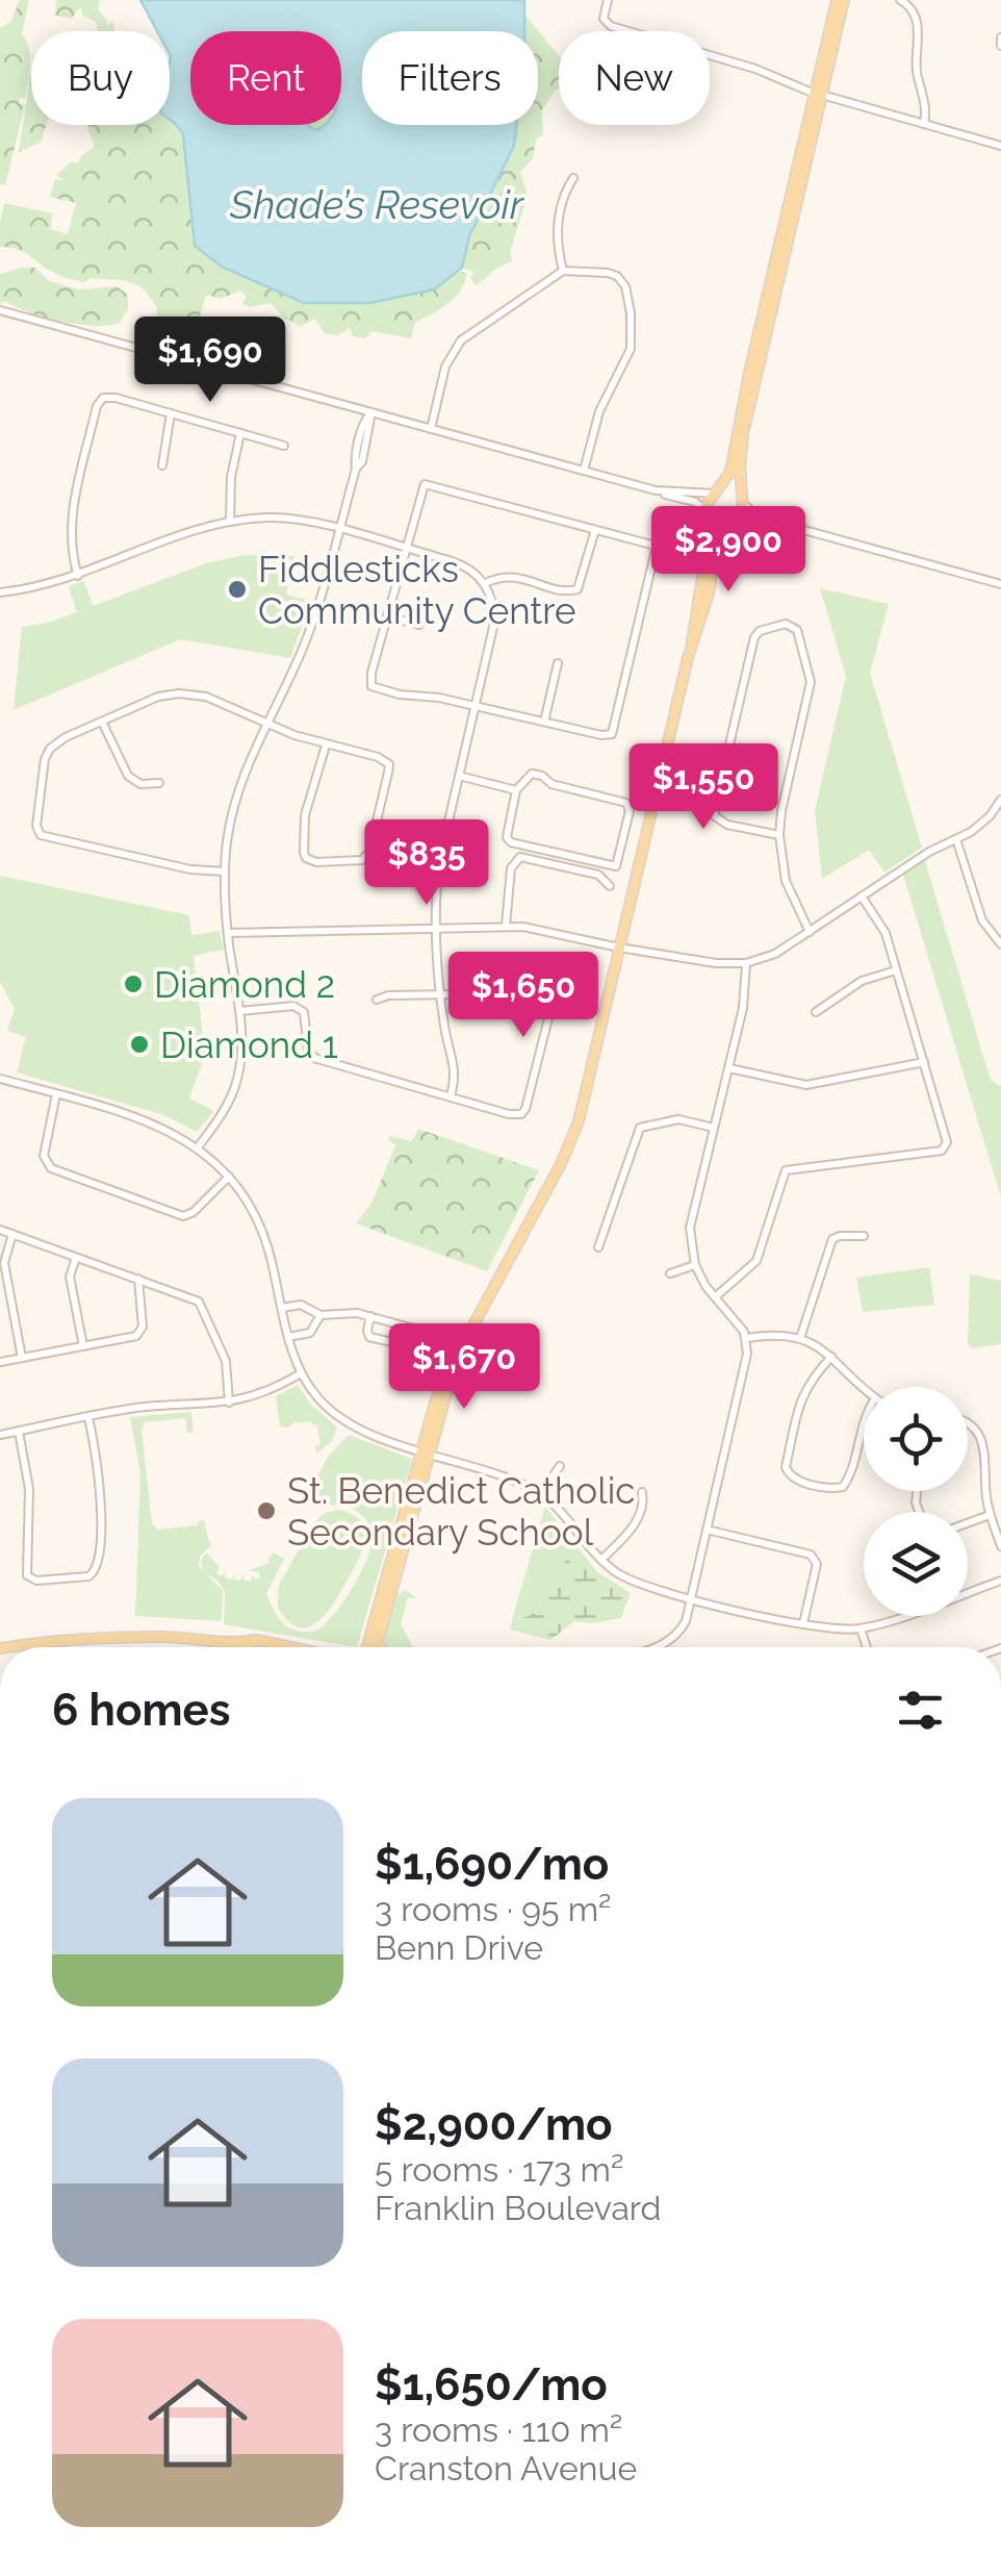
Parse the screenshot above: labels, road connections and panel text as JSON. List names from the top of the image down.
{
  "water": ["Shade’s Resevoir"],
  "places": [
    "Fiddlesticks Community Centre",
    "Diamond 2",
    "Diamond 1",
    "St. Benedict Catholic Secondary School"
  ],
  "page": {
    "chip": [
      "Buy",
      "Rent",
      "Filters",
      "New"
    ],
    "price": [
      "$1,690",
      "$2,900",
      "$1,550",
      "$835",
      "$1,650",
      "$1,670"
    ],
    "heading": "6 homes",
    "list": [
      {
        "name": "$1,690/mo",
        "note": "3 rooms · 95 m² · Benn Drive"
      },
      {
        "name": "$2,900/mo",
        "note": "5 rooms · 173 m² · Franklin Boulevard"
      },
      {
        "name": "$1,650/mo",
        "note": "3 rooms · 110 m² · Cranston Avenue"
      }
    ]
  }
}
